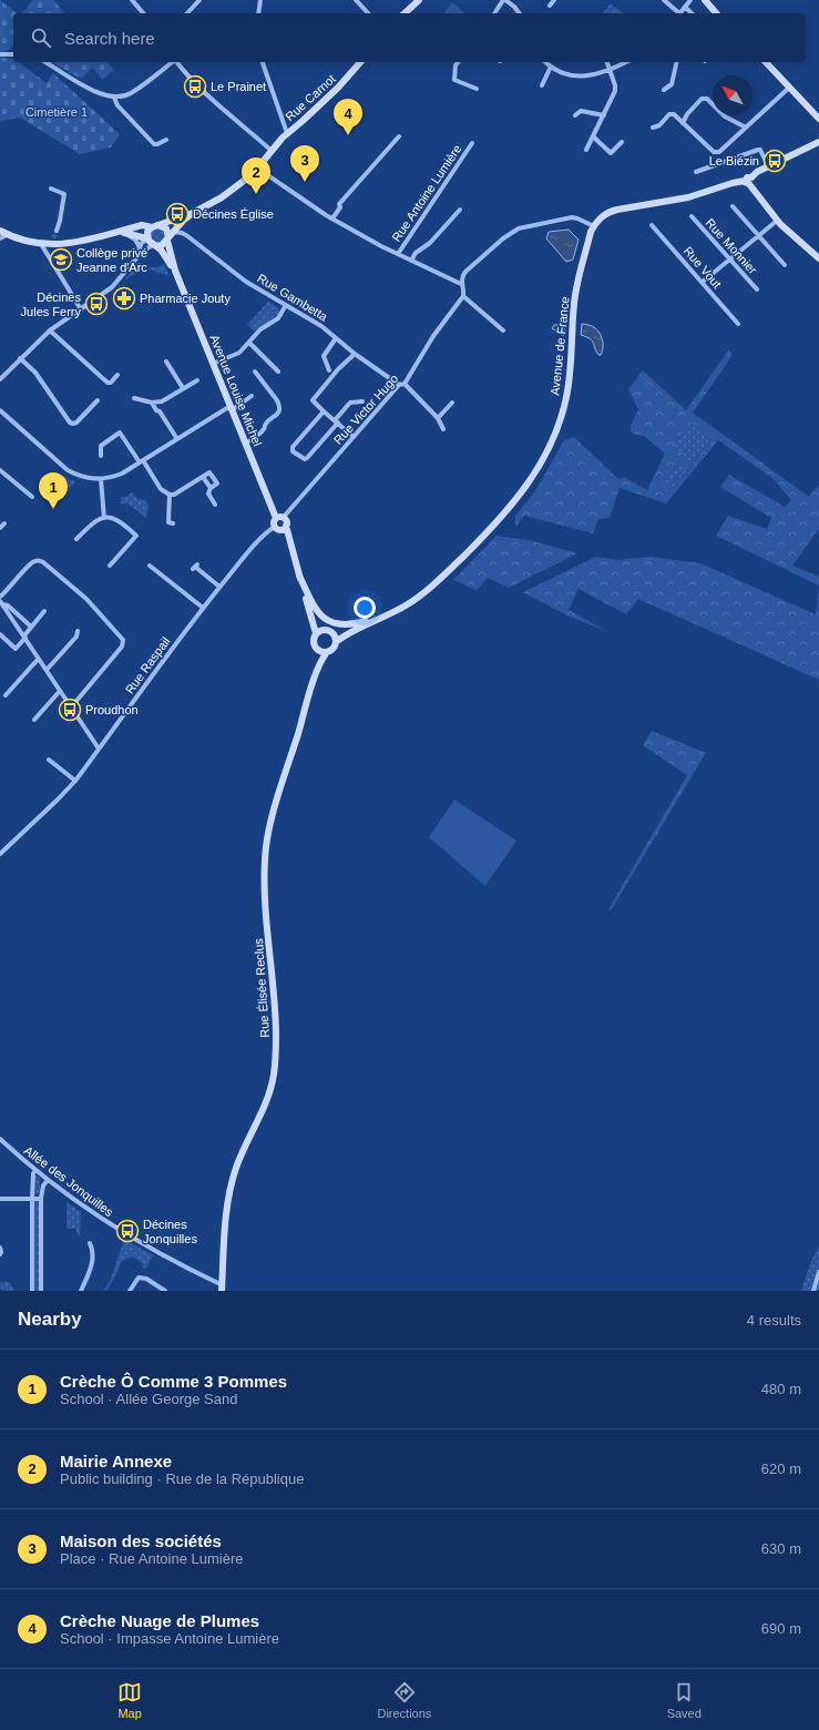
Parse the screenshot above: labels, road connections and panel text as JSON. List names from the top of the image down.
{
  "streets": {
    "street": [
      "Rue Carnot",
      "Rue Antoine Lumière",
      "Rue Monnier",
      "Rue Vout",
      "Rue Gambetta",
      "Avenue de France",
      "Avenue Louise Michel",
      "Rue Victor Hugo",
      "Rue Raspail",
      "Rue Élisée Reclus",
      "Allée des Jonquilles"
    ]
  },
  "crossings": [
    ["Rue Carnot", "Rue Antoine Lumière"],
    ["Rue Gambetta", "Rue Victor Hugo"],
    ["Avenue de France", "Rue Élisée Reclus"],
    ["Avenue Louise Michel", "Rue Victor Hugo"],
    ["Avenue Louise Michel", "Rue Raspail"],
    ["Rue Victor Hugo", "Rue Raspail"],
    ["Rue Élisée Reclus", "Allée des Jonquilles"]
  ],
  "parks": ["Cimetière 1"],
  "places": {
    "bus stop": [
      "Le Prainet",
      "Le Biézin",
      "Décines Église",
      "Décines Jules Ferry",
      "Proudhon",
      "Décines Jonquilles"
    ],
    "school or university": ["Collège privé Jeanne d'Arc"],
    "pharmacy": ["Pharmacie Jouty"]
  },
  "north": "top left",
  "page": {
    "search": "Search here",
    "pins": [
      "4",
      "3",
      "2",
      "1"
    ],
    "heading": ["Nearby", "4 results"],
    "list": [
      {
        "mark": "1",
        "name": "Crèche Ô Comme 3 Pommes",
        "note": "School · Allée George Sand",
        "value": "480 m"
      },
      {
        "mark": "2",
        "name": "Mairie Annexe",
        "note": "Public building · Rue de la République",
        "value": "620 m"
      },
      {
        "mark": "3",
        "name": "Maison des sociétés",
        "note": "Place · Rue Antoine Lumière",
        "value": "630 m"
      },
      {
        "mark": "4",
        "name": "Crèche Nuage de Plumes",
        "note": "School · Impasse Antoine Lumière",
        "value": "690 m"
      }
    ],
    "nav": ["Map", "Directions", "Saved"]
  }
}
